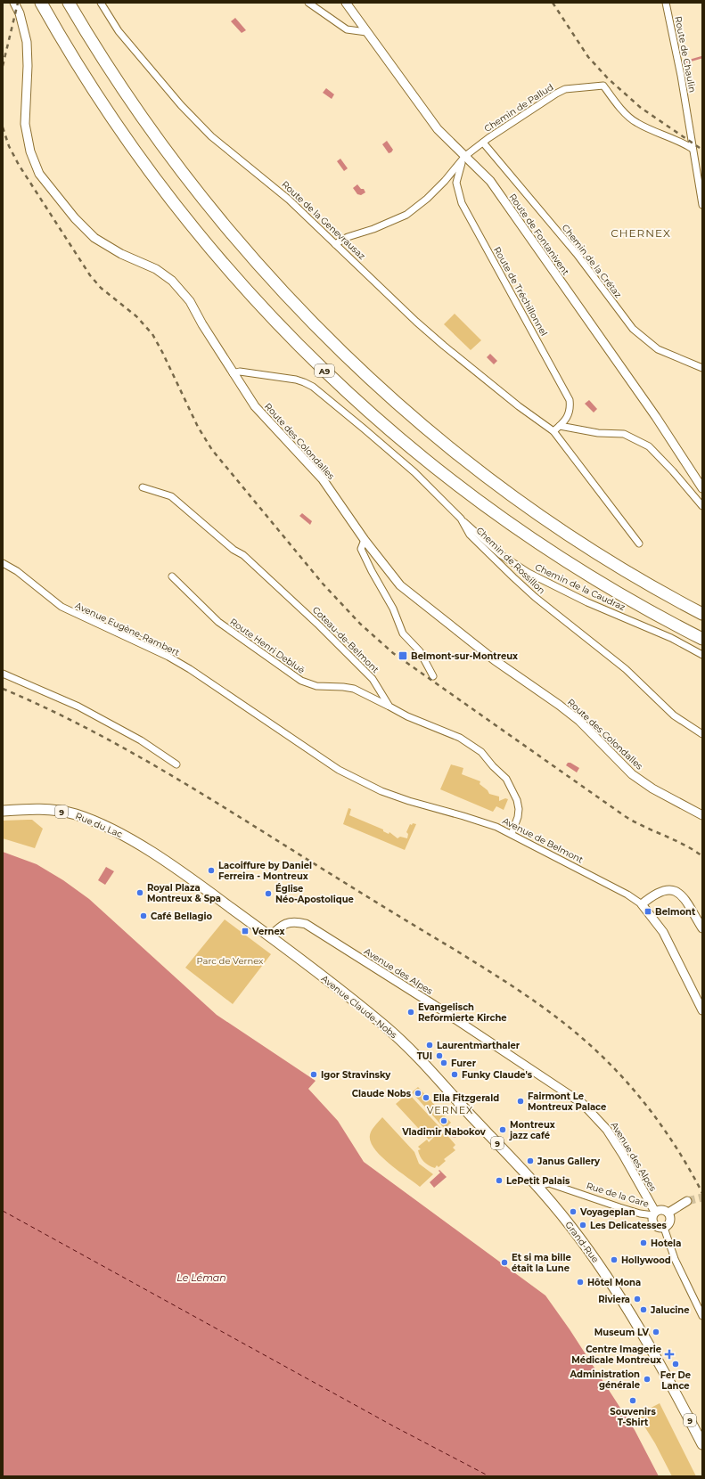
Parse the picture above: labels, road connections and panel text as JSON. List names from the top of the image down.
{
  "streets": {
    "highway": ["A9"],
    "main road": [
      "9",
      "Rue du Lac",
      "Avenue Claude-Nobs",
      "Grand-Rue"
    ],
    "street": [
      "Route de Chaulin",
      "Chemin de Pallud",
      "Route de la Genevrausaz",
      "Route de Fontanivent",
      "Chemin de la Crétaz",
      "Route de Tréchillonnel",
      "Route des Colondalles",
      "Chemin de Rossillon",
      "Chemin de la Caudraz",
      "Avenue Eugène-Rambert",
      "Coteau-de-Belmont",
      "Route Henri Debluë",
      "Avenue de Belmont",
      "Avenue des Alpes",
      "Rue de la Gare"
    ]
  },
  "crossings": [
    ["Route de Chaulin", "Chemin de Pallud"],
    ["Chemin de Pallud", "Route de la Genevrausaz"],
    ["Chemin de Pallud", "Route de Fontanivent"],
    ["Chemin de Pallud", "Chemin de la Crétaz"],
    ["Chemin de Pallud", "Route de Tréchillonnel"],
    ["Route de la Genevrausaz", "Route de Tréchillonnel"],
    ["Route de Fontanivent", "Route de Tréchillonnel"],
    ["Route des Colondalles", "Chemin de Rossillon"],
    ["Chemin de Rossillon", "Chemin de la Caudraz"],
    ["Avenue Eugène-Rambert", "Avenue de Belmont"],
    ["Coteau-de-Belmont", "Route Henri Debluë"],
    ["Coteau-de-Belmont", "Avenue de Belmont"],
    ["Rue du Lac", "Avenue Claude-Nobs"],
    ["Avenue des Alpes", "Avenue Claude-Nobs"],
    ["Avenue des Alpes", "Rue de la Gare"],
    ["Avenue Claude-Nobs", "Rue de la Gare"],
    ["Avenue Claude-Nobs", "Grand-Rue"],
    ["Rue de la Gare", "Grand-Rue"]
  ],
  "districts": ["CHERNEX", "VERNEX"],
  "water": ["Le Léman"],
  "parks": ["Parc de Vernex"],
  "places": {
    "transit": ["Belmont-sur-Montreux", "Belmont", "Vernex"],
    "other": [
      "Lacoiffure by Daniel Ferreira - Montreux",
      "Royal Plaza Montreux & Spa",
      "Église Néo-Apostolique",
      "Café Bellagio",
      "Evangelisch Reformierte Kirche",
      "Laurentmarthaler",
      "TUI",
      "Furer",
      "Igor Stravinsky",
      "Funky Claude's",
      "Claude Nobs",
      "Ella Fitzgerald",
      "Fairmont Le Montreux Palace",
      "Vladimir Nabokov",
      "Montreux jazz café",
      "Janus Gallery",
      "LePetit Palais",
      "Voyageplan",
      "Les Delicatesses",
      "Hotela",
      "Hollywood",
      "Et si ma bille était la Lune",
      "Hôtel Mona",
      "Riviera",
      "Jalucine",
      "Museum LV",
      "Fer De Lance",
      "Administration générale",
      "Souvenirs T-Shirt"
    ],
    "health": ["Centre Imagerie Médicale Montreux"]
  }
}
